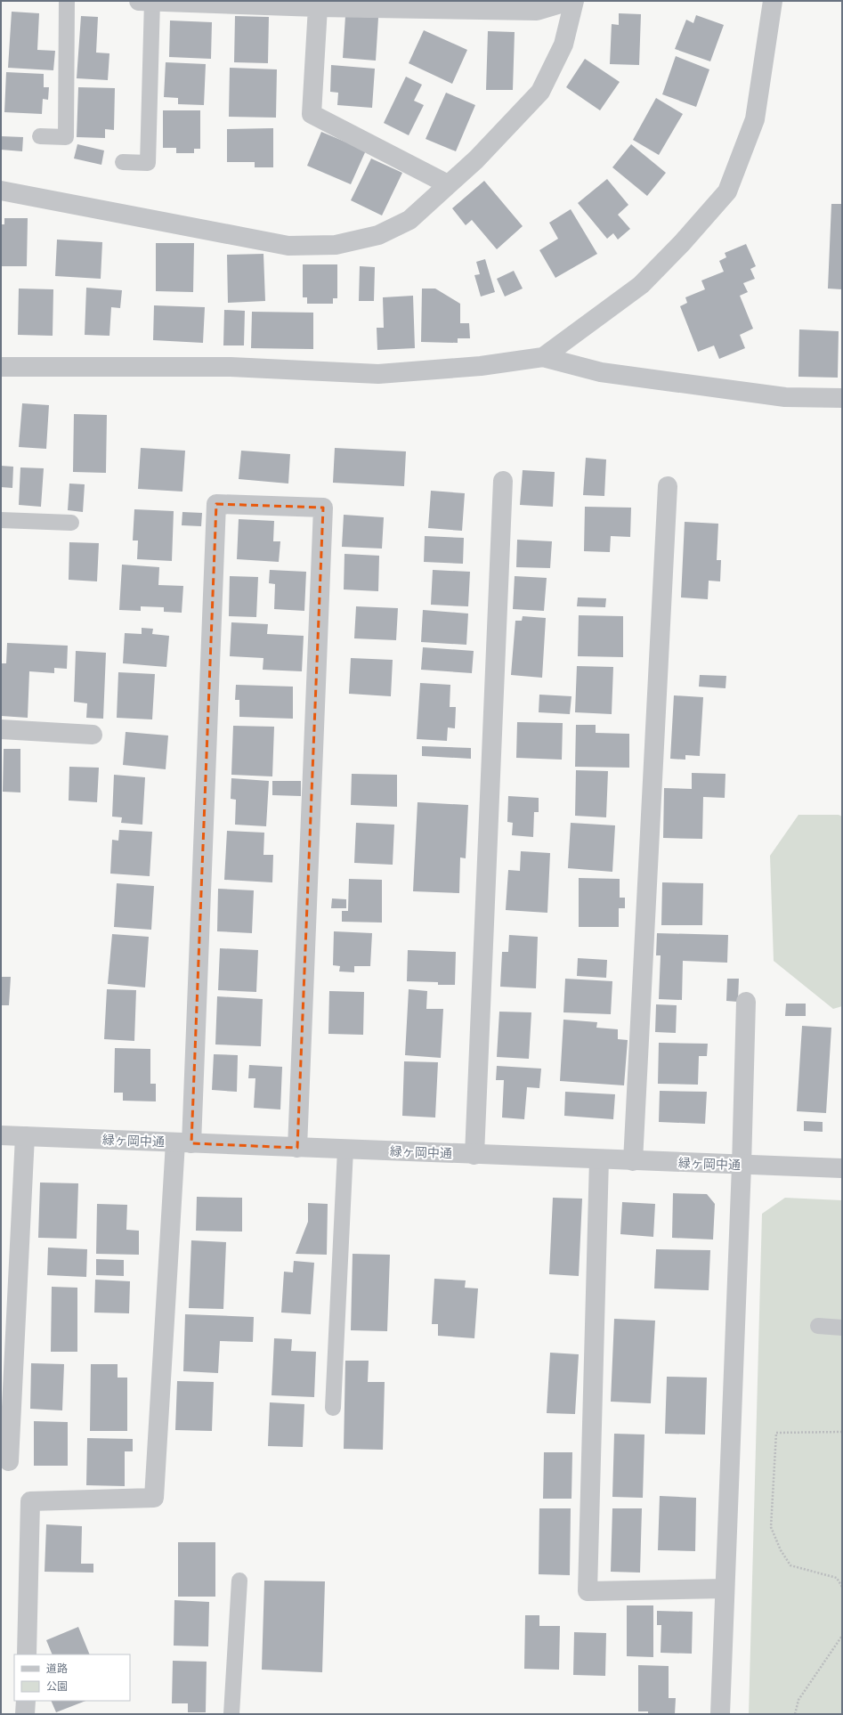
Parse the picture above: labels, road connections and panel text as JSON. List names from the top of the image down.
{
  "streets": {
    "street": ["緑ヶ岡中通"]
  },
  "legend": ["道路", "公園"]
}
